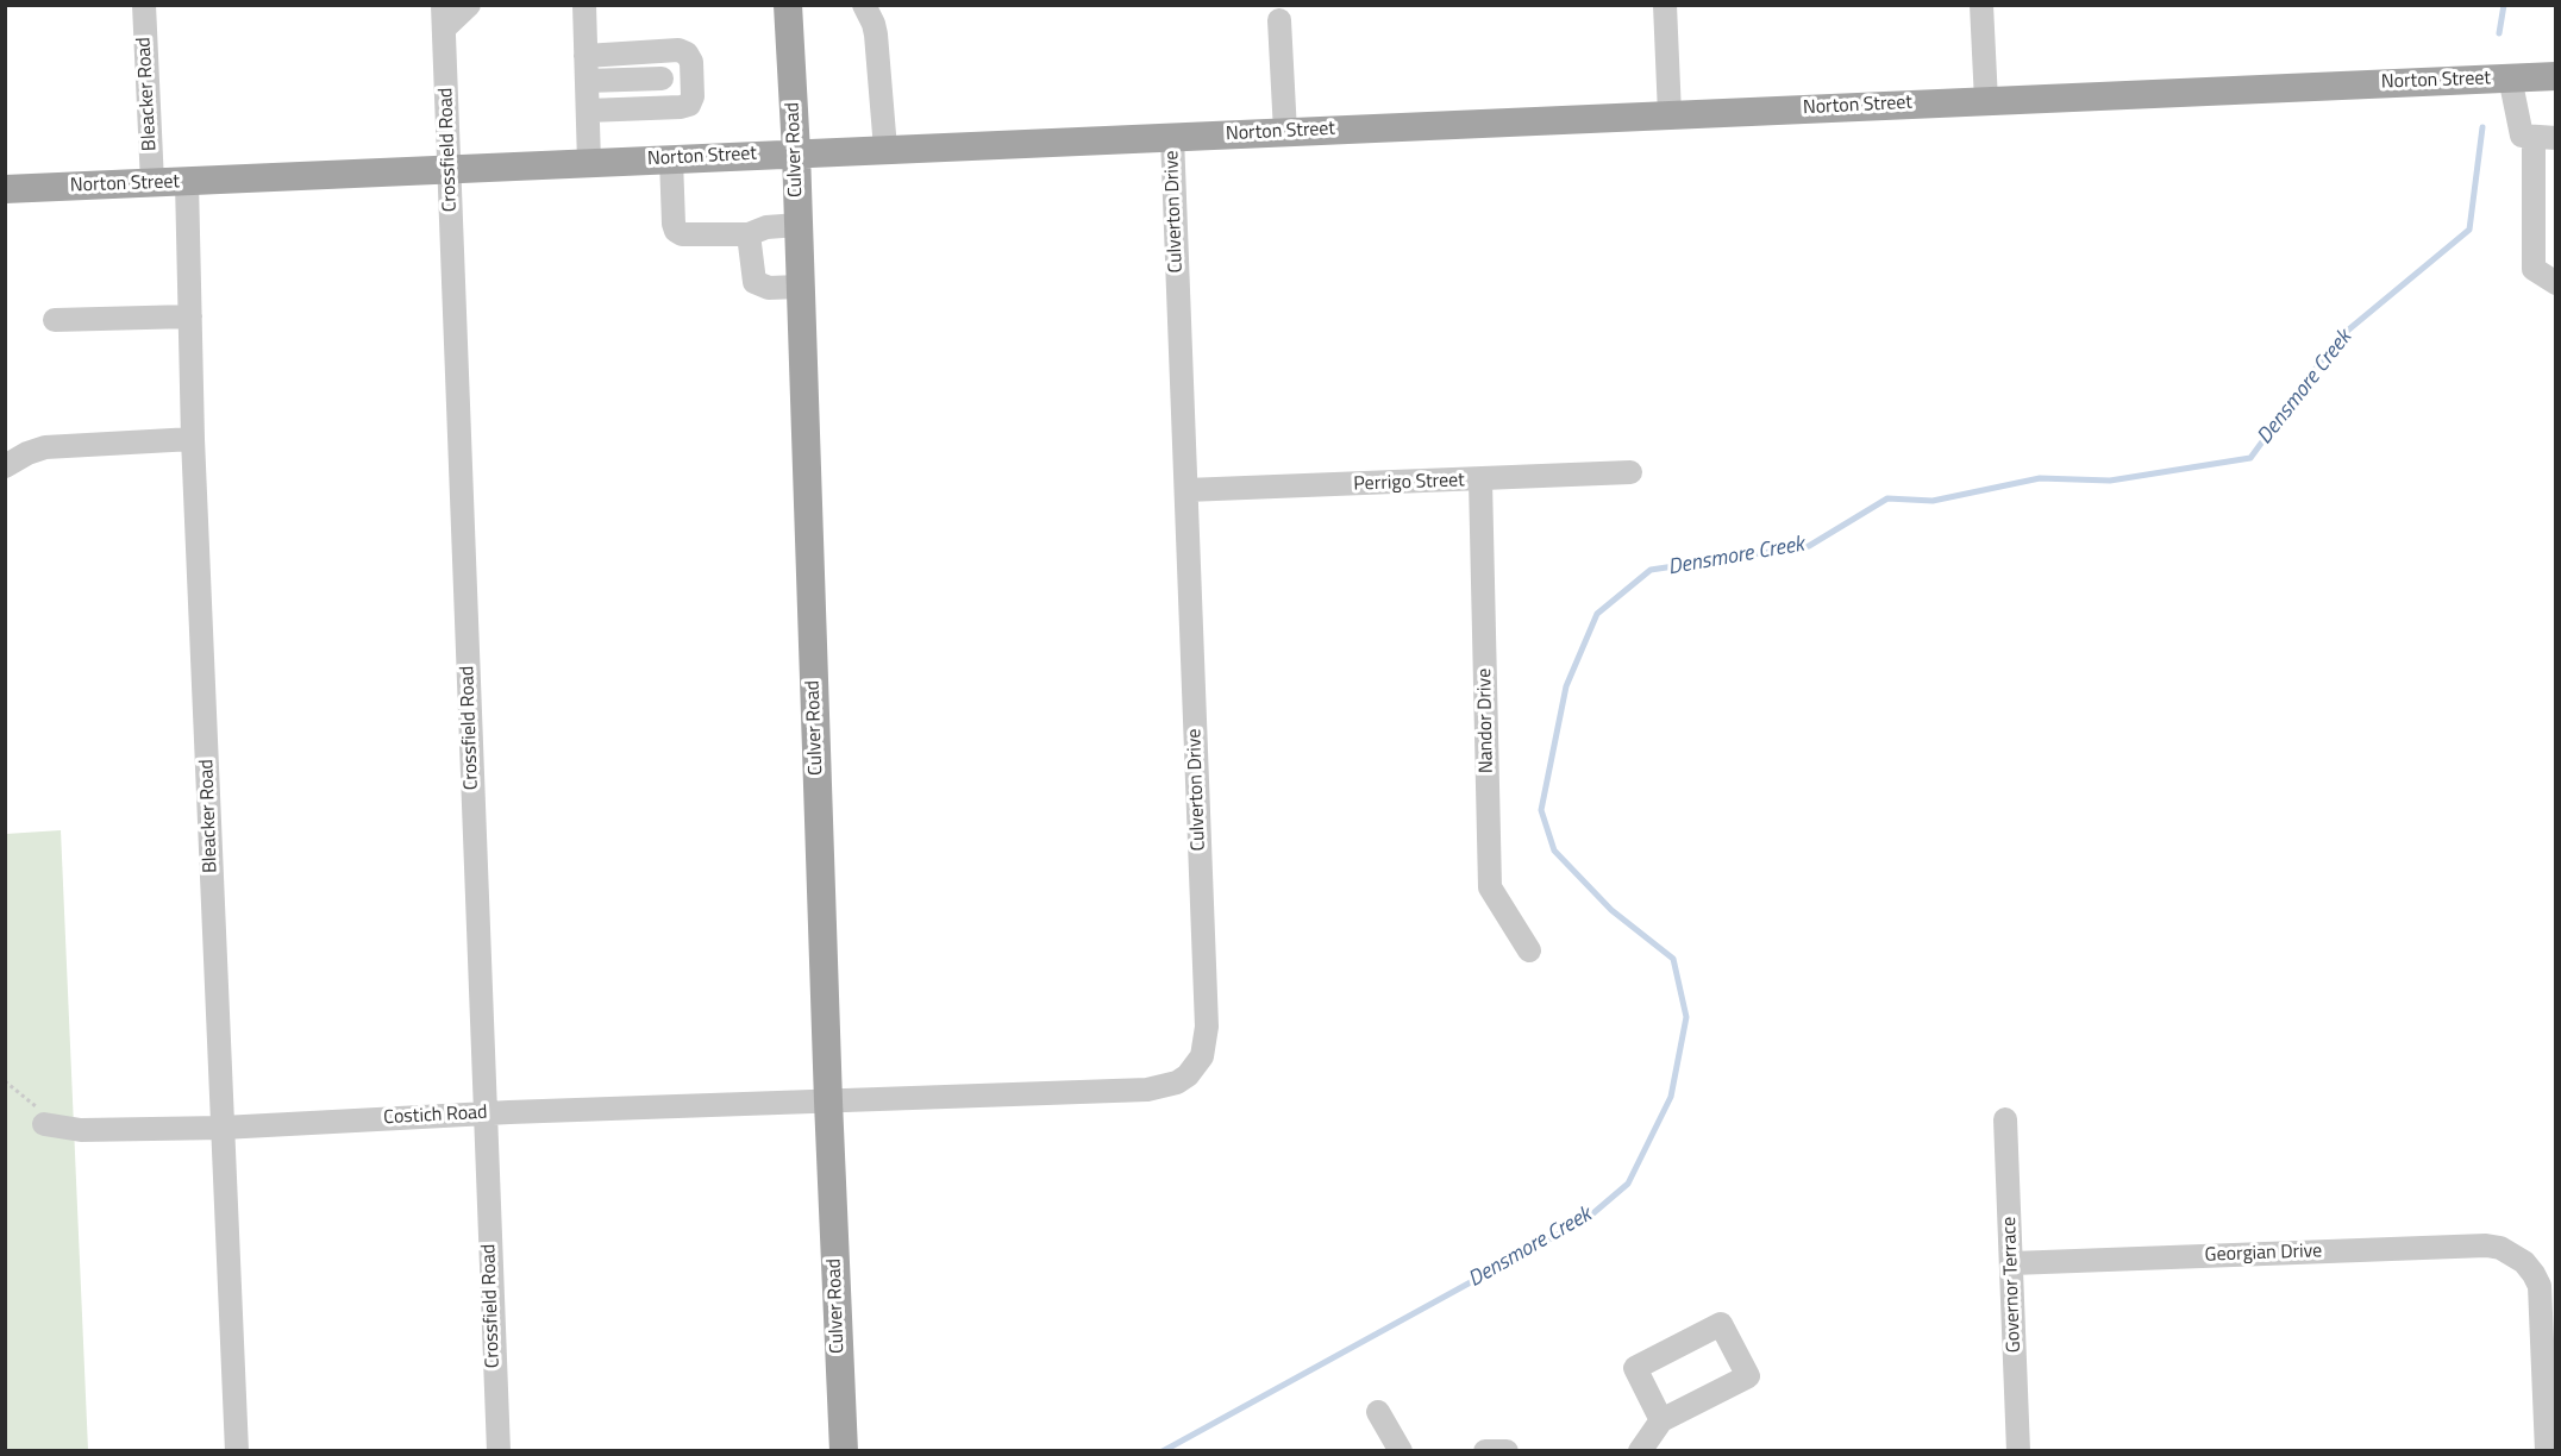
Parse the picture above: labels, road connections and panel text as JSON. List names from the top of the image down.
{
  "streets": {
    "main road": ["Norton Street", "Culver Road"],
    "street": [
      "Bleacker Road",
      "Crossfield Road",
      "Culverton Drive",
      "Perrigo Street",
      "Nandor Drive",
      "Costich Road",
      "Georgian Drive",
      "Governor Terrace"
    ]
  },
  "crossings": [
    ["Norton Street", "Bleacker Road"],
    ["Norton Street", "Crossfield Road"],
    ["Norton Street", "Culver Road"],
    ["Norton Street", "Culverton Drive"],
    ["Bleacker Road", "Costich Road"],
    ["Crossfield Road", "Costich Road"],
    ["Culver Road", "Culverton Drive"],
    ["Culver Road", "Costich Road"],
    ["Culverton Drive", "Perrigo Street"],
    ["Culverton Drive", "Costich Road"],
    ["Perrigo Street", "Nandor Drive"],
    ["Georgian Drive", "Governor Terrace"]
  ],
  "water": ["Densmore Creek"]
}
